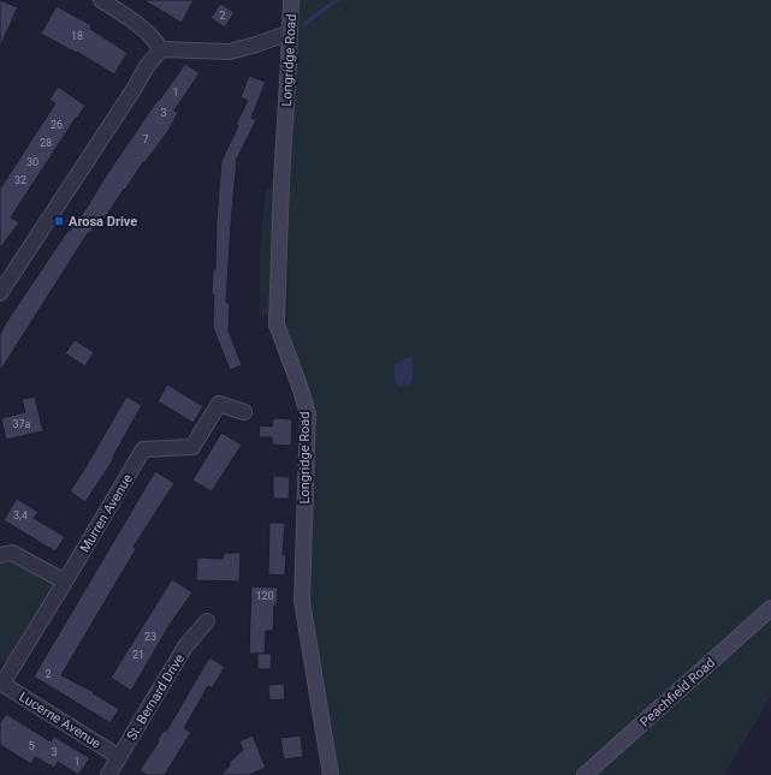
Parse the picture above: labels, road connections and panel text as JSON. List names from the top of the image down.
{
  "streets": {
    "street": [
      "Longridge Road",
      "Murren Avenue",
      "Peachfield Road",
      "St. Bernard Drive",
      "Lucerne Avenue"
    ]
  },
  "crossings": [
    ["Murren Avenue", "Lucerne Avenue"],
    ["St. Bernard Drive", "Lucerne Avenue"]
  ],
  "places": {
    "transit": ["Arosa Drive"]
  },
  "house_numbers": [
    "2",
    "18",
    "1",
    "3",
    "26",
    "7",
    "28",
    "30",
    "32",
    "37a",
    "3,4",
    "120",
    "23",
    "21",
    "2",
    "5",
    "3",
    "1"
  ]
}
